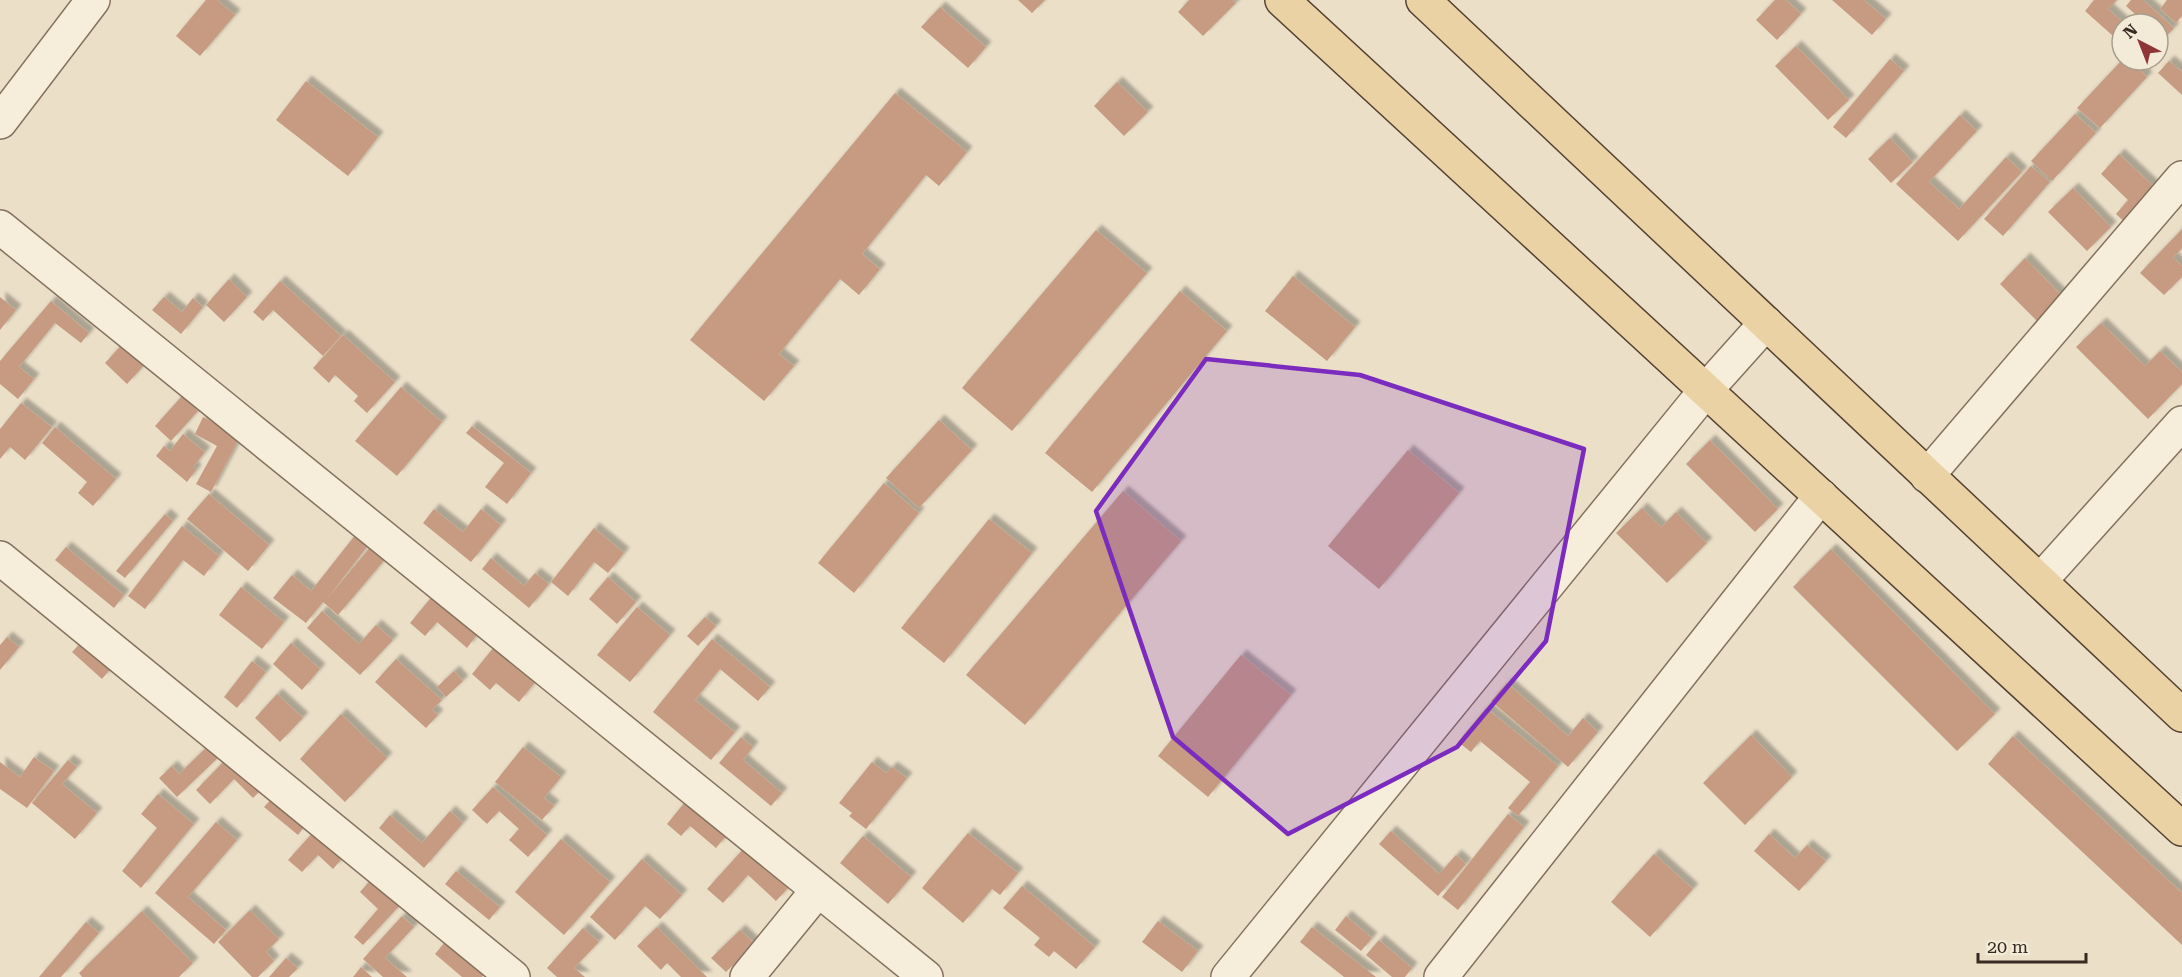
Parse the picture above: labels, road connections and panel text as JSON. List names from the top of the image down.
{
  "scale_bar": "20 m",
  "north": "top left"
}
